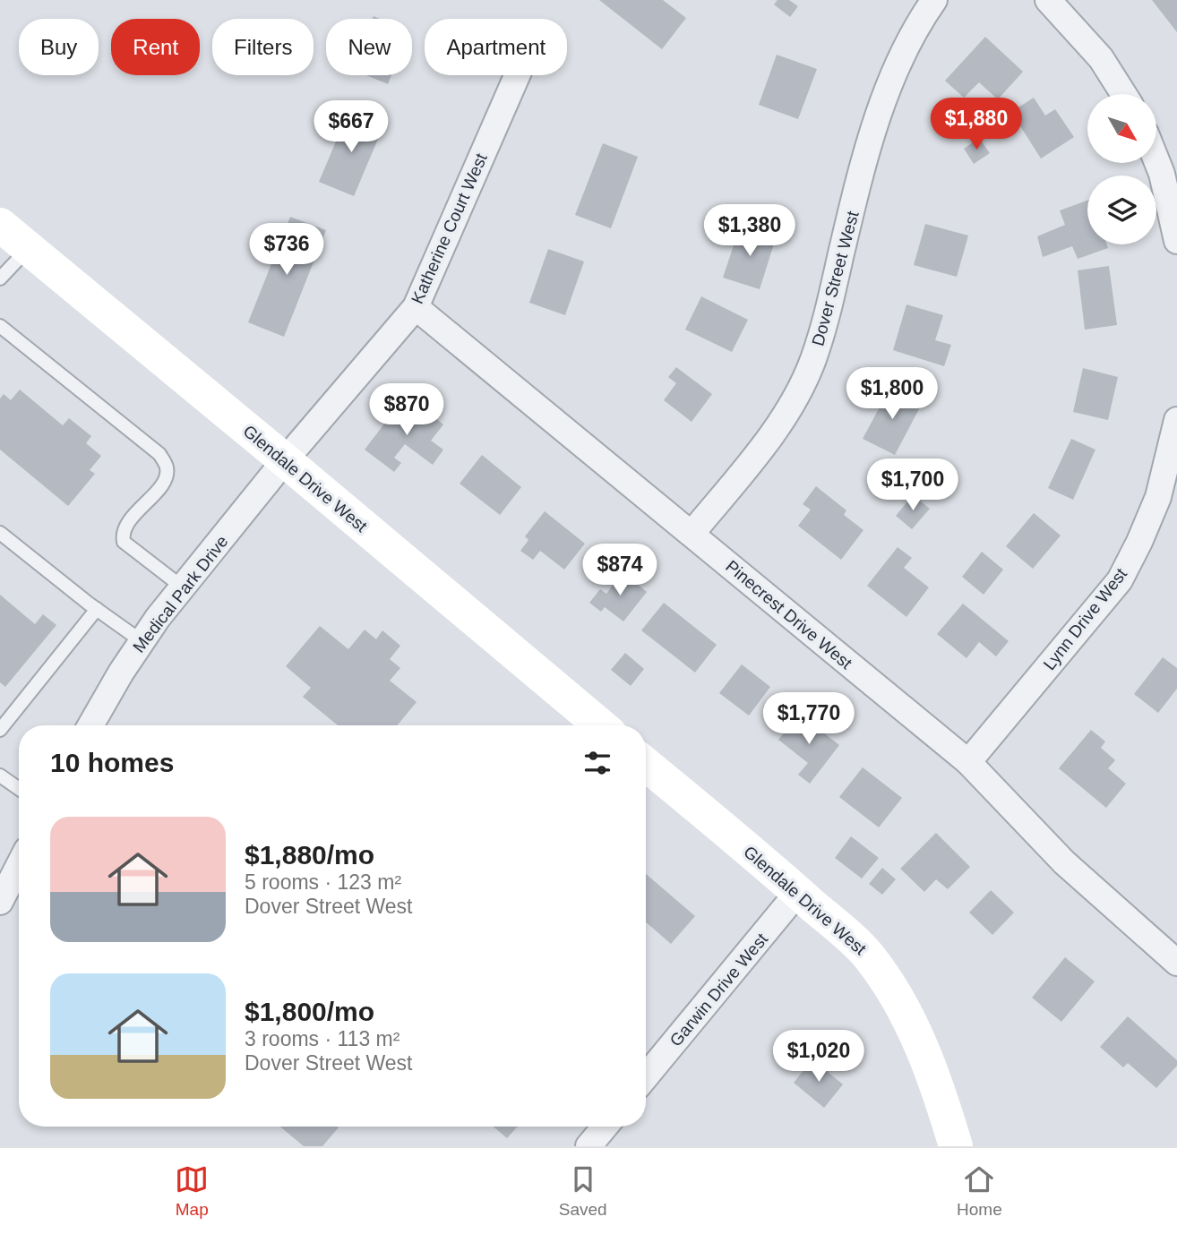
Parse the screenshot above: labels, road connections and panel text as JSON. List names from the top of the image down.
{
  "streets": {
    "street": [
      "Katherine Court West",
      "Dover Street West",
      "Glendale Drive West",
      "Medical Park Drive",
      "Pinecrest Drive West",
      "Lynn Drive West",
      "Garwin Drive West"
    ]
  },
  "crossings": [
    ["Katherine Court West", "Glendale Drive West"],
    ["Katherine Court West", "Medical Park Drive"],
    ["Katherine Court West", "Pinecrest Drive West"],
    ["Dover Street West", "Pinecrest Drive West"],
    ["Glendale Drive West", "Medical Park Drive"],
    ["Glendale Drive West", "Garwin Drive West"],
    ["Pinecrest Drive West", "Lynn Drive West"]
  ],
  "north": "bottom right",
  "page": {
    "chip": [
      "Buy",
      "Rent",
      "Filters",
      "New",
      "Apartment"
    ],
    "price": [
      "$1,880",
      "$667",
      "$1,380",
      "$736",
      "$1,800",
      "$870",
      "$1,700",
      "$874",
      "$1,770",
      "$1,020"
    ],
    "heading": "10 homes",
    "list": [
      {
        "name": "$1,880/mo",
        "note": "5 rooms · 123 m² · Dover Street West"
      },
      {
        "name": "$1,800/mo",
        "note": "3 rooms · 113 m² · Dover Street West"
      }
    ],
    "tabs": ["Map", "Saved", "Home"]
  }
}
